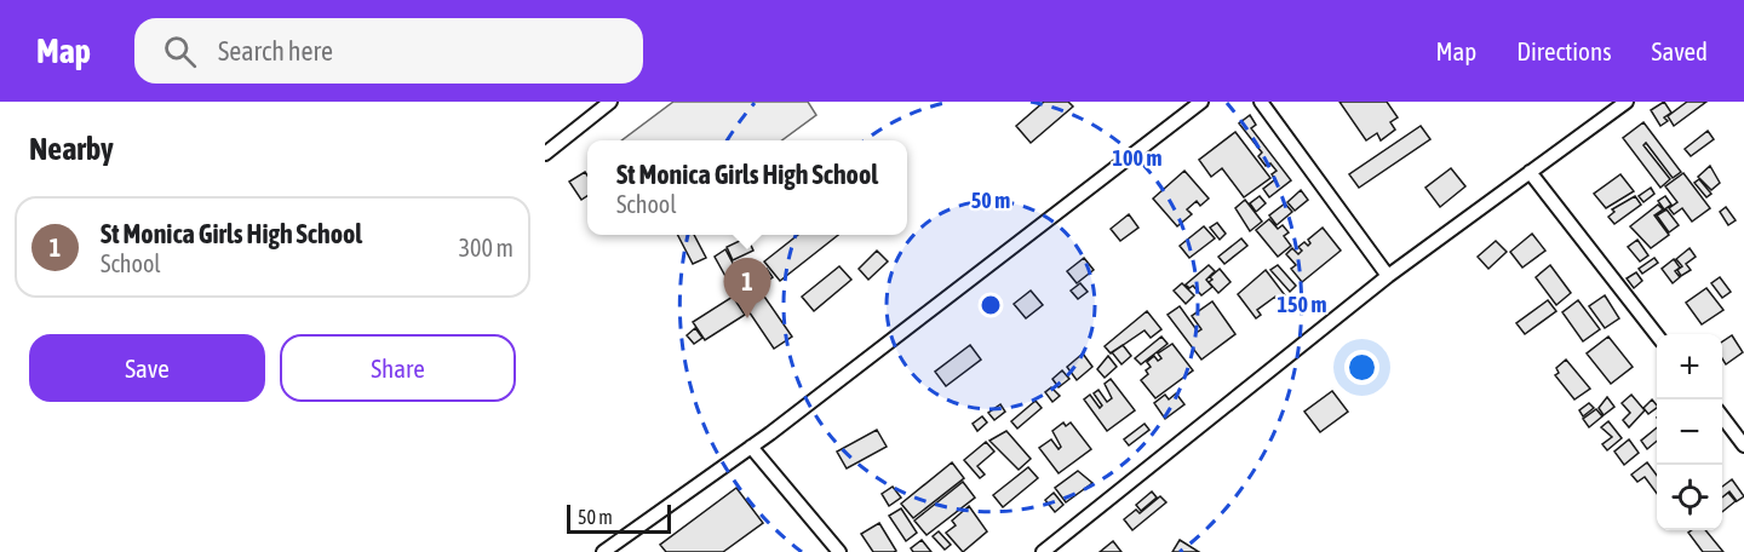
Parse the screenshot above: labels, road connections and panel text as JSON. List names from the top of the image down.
{
  "scale_bar": "50 m",
  "page": {
    "header": "Map",
    "search": "Search here",
    "nav": ["Map", "Directions", "Saved"],
    "heading": "Nearby",
    "popup": ["St Monica Girls High School", "School"],
    "list": [
      {
        "mark": "1",
        "name": "St Monica Girls High School",
        "note": "School",
        "value": "300 m"
      }
    ],
    "pins": "1",
    "buttons": ["Save", "Share"],
    "map_buttons": ["+", "−"],
    "scale": "50 m"
  },
  "rings": ["100 m", "50 m", "150 m"]
}
